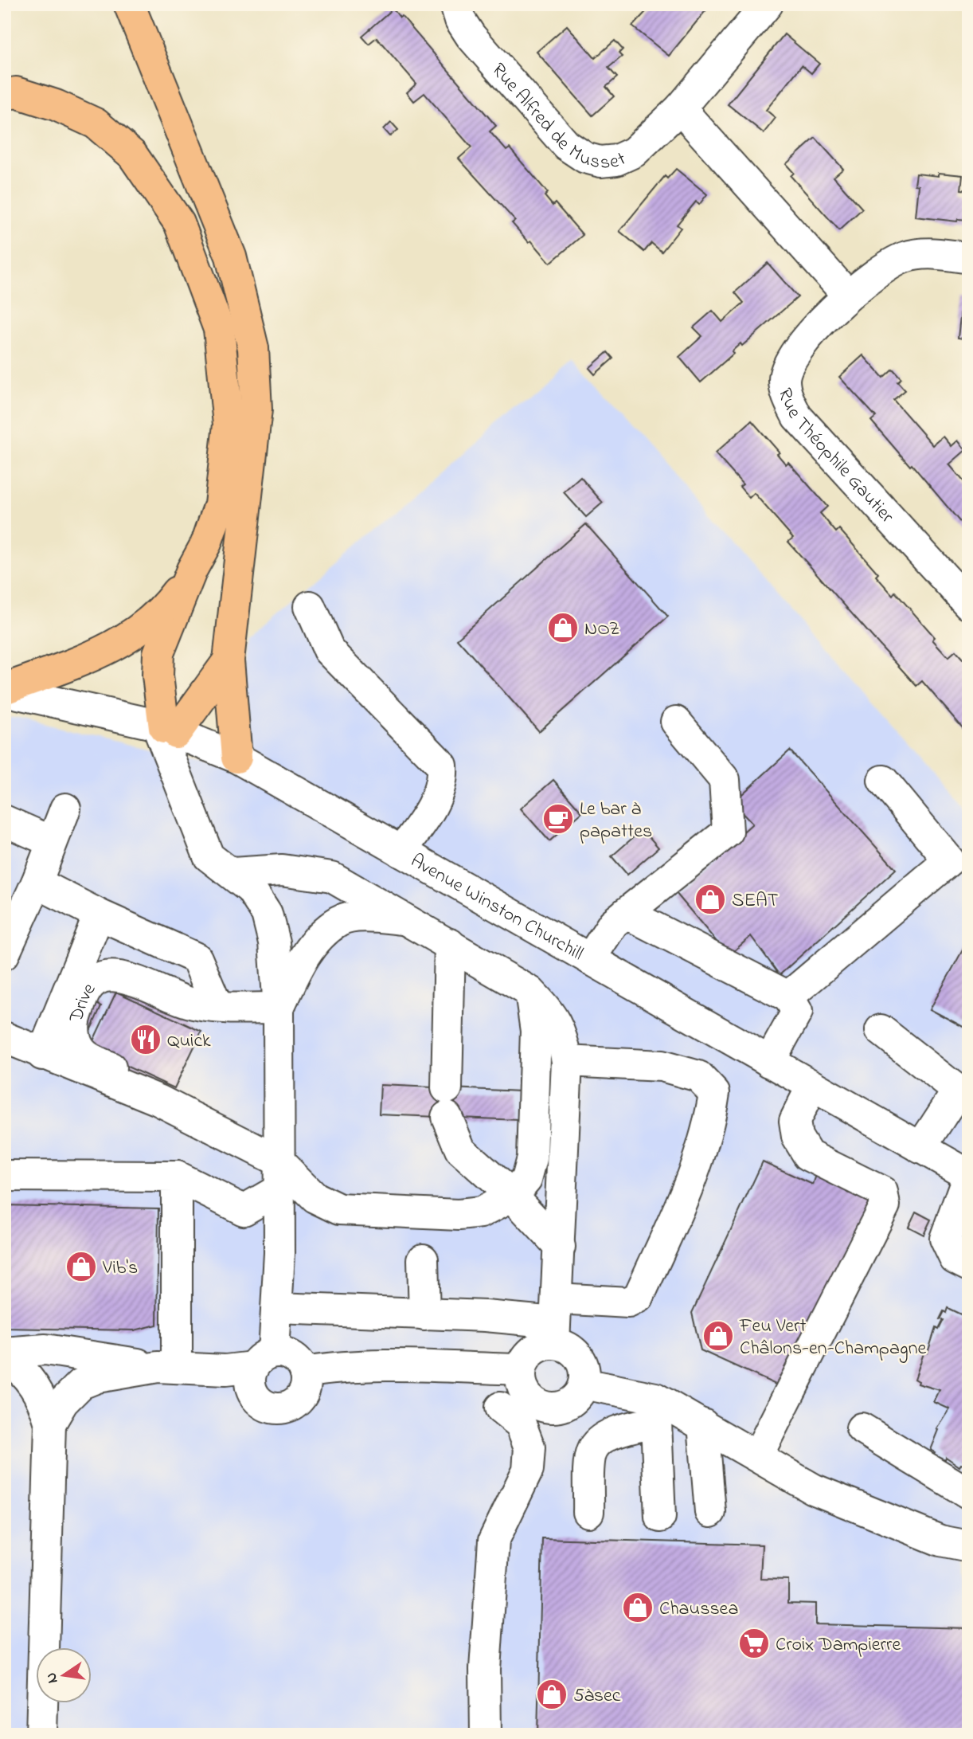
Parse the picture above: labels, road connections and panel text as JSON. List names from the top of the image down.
{
  "streets": {
    "street": [
      "Rue Alfred de Musset",
      "Rue Théophile Gautier",
      "Avenue Winston Churchill",
      "Drive"
    ]
  },
  "places": {
    "shop": [
      "NOZ",
      "SEAT",
      "Vib's",
      "Feu Vert Châlons-en-Champagne",
      "Chaussea",
      "5àsec"
    ],
    "cafe": ["Le bar à papattes"],
    "restaurant": ["Quick"],
    "supermarket": ["Croix Dampierre"]
  },
  "north": "left"
}
